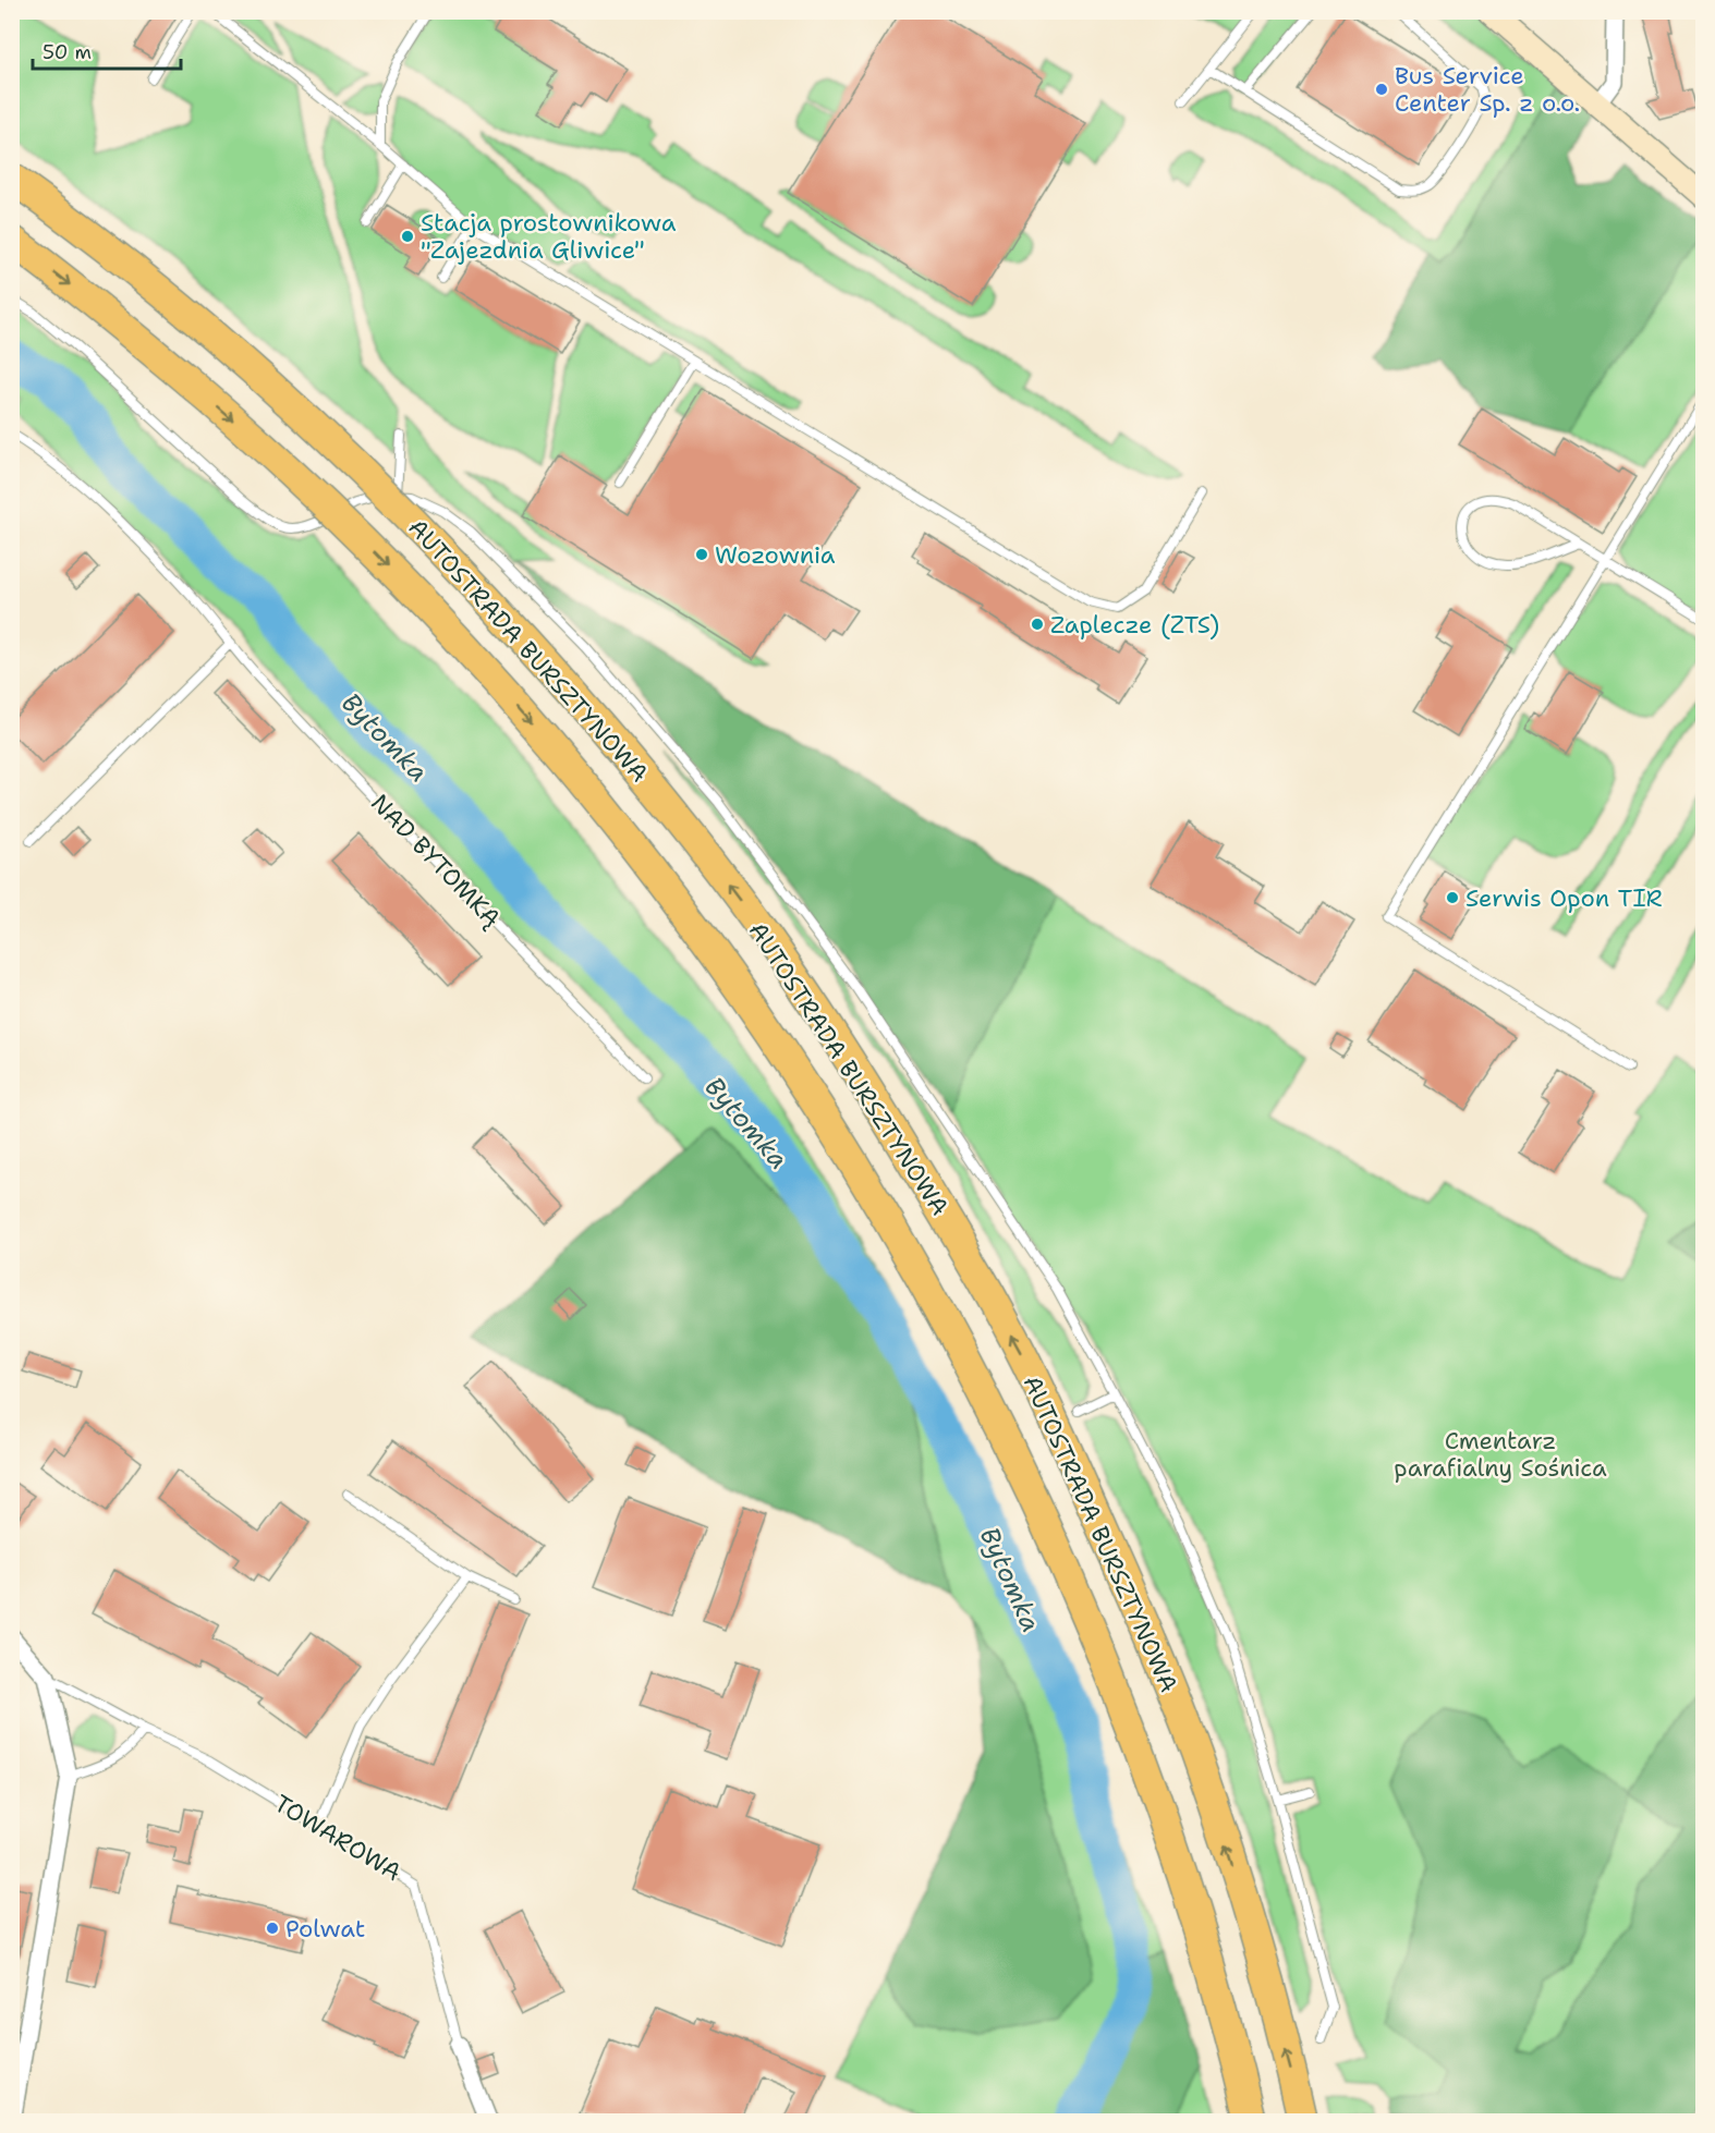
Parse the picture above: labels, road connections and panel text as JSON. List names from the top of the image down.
{
  "streets": {
    "highway": ["AUTOSTRADA BURSZTYNOWA"],
    "street": ["TOWAROWA"],
    "lane": ["NAD BYTOMKĄ"]
  },
  "water": ["Bytomka"],
  "parks": ["Cmentarz parafialny Sośnica"],
  "places": [
    "Bus Service Center Sp. z o.o.",
    "Stacja prostownikowa \"Zajezdnia Gliwice\"",
    "Wozownia",
    "Zaplecze (ZTS)",
    "Serwis Opon TIR",
    "Polwat"
  ],
  "scale_bar": "50 m"
}
